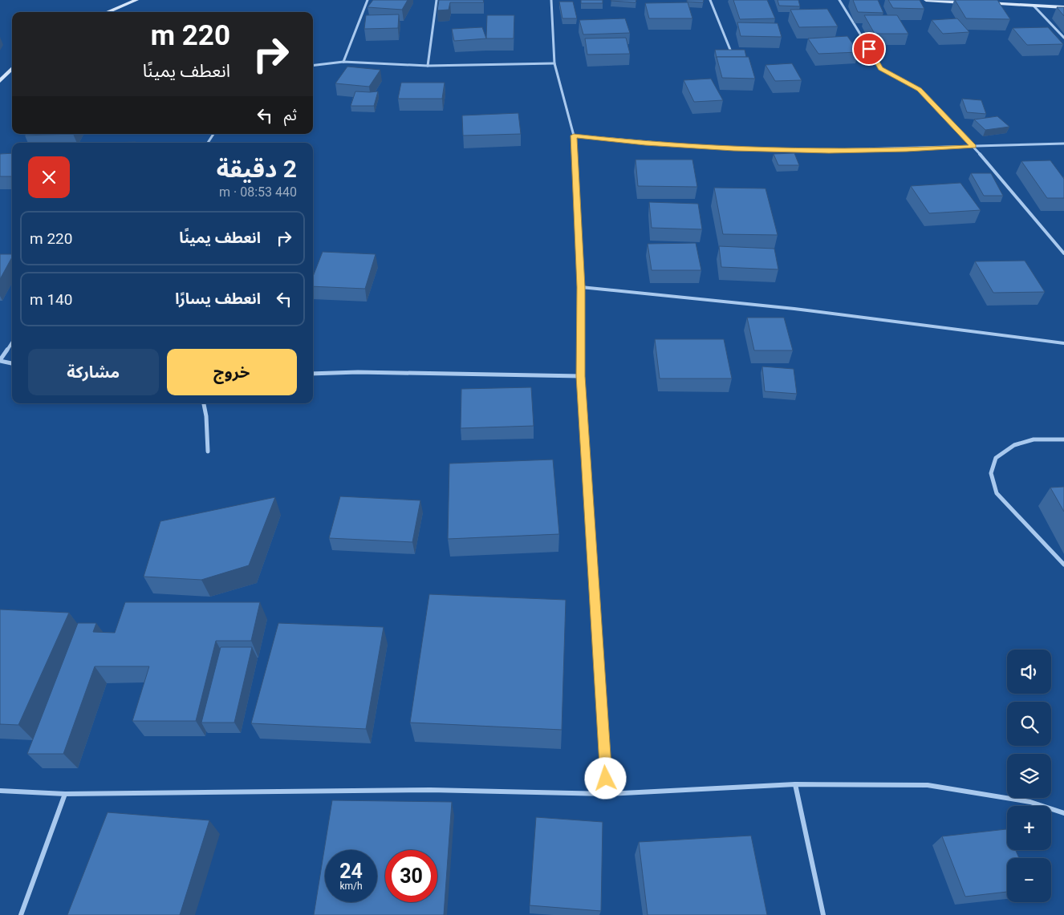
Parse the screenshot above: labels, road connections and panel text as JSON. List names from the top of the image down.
{
  "page": {
    "turn": ["220 m", "انعطف يمينًا"],
    "then": "ثم",
    "heading": ["2 دقيقة", "440 m · 08:53"],
    "list": [
      {
        "name": "انعطف يمينًا",
        "value": "220 m"
      },
      {
        "name": "انعطف يسارًا",
        "value": "140 m"
      }
    ],
    "buttons": ["خروج", "مشاركة"],
    "map_buttons": ["+", "−"],
    "speed": "24 km/h",
    "limit": "30"
  }
}
